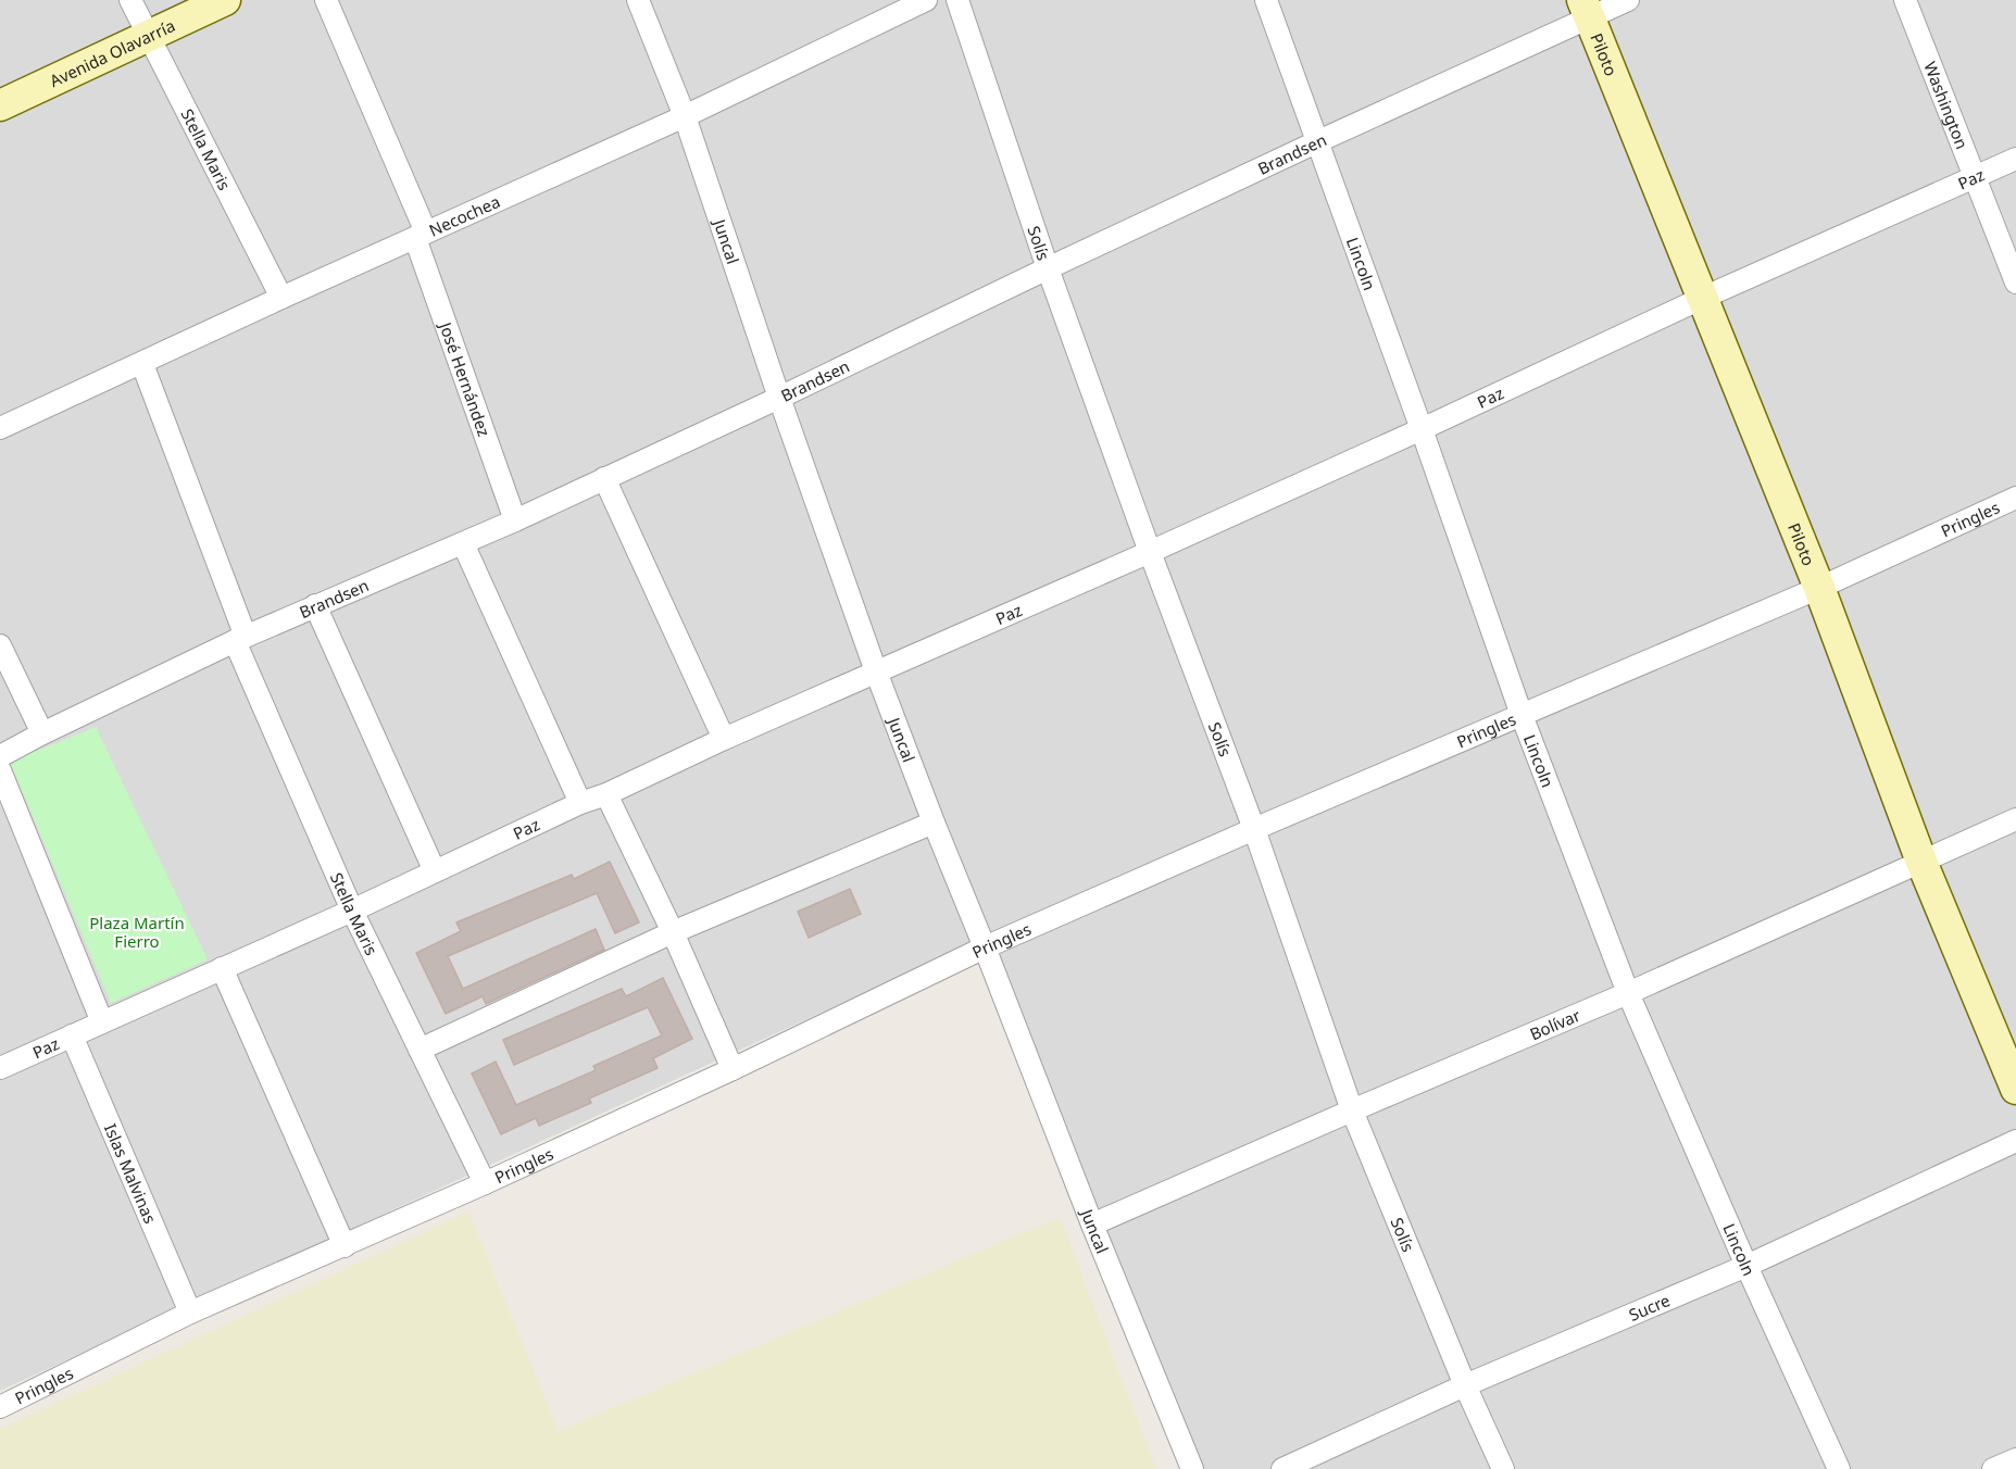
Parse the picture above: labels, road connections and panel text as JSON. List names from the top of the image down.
{
  "streets": {
    "main road": ["Avenida Olavarría", "Piloto"],
    "street": [
      "Washington",
      "Stella Maris",
      "Brandsen",
      "Paz",
      "Necochea",
      "Juncal",
      "Solís",
      "Lincoln",
      "José Hernández",
      "Pringles",
      "Bolívar",
      "Islas Malvinas",
      "Sucre"
    ]
  },
  "crossings": [
    ["Avenida Olavarría", "Stella Maris"],
    ["Piloto", "Brandsen"],
    ["Piloto", "Paz"],
    ["Piloto", "Pringles"],
    ["Piloto", "Bolívar"],
    ["Washington", "Paz"],
    ["Stella Maris", "Brandsen"],
    ["Stella Maris", "Paz"],
    ["Stella Maris", "Necochea"],
    ["Stella Maris", "Pringles"],
    ["Brandsen", "Juncal"],
    ["Brandsen", "Solís"],
    ["Brandsen", "Lincoln"],
    ["Brandsen", "José Hernández"],
    ["Paz", "Juncal"],
    ["Paz", "Solís"],
    ["Paz", "Lincoln"],
    ["Paz", "Islas Malvinas"],
    ["Necochea", "Juncal"],
    ["Necochea", "José Hernández"],
    ["Juncal", "Pringles"],
    ["Juncal", "Bolívar"],
    ["Solís", "Pringles"],
    ["Solís", "Bolívar"],
    ["Solís", "Sucre"],
    ["Lincoln", "Pringles"],
    ["Lincoln", "Bolívar"],
    ["Lincoln", "Sucre"],
    ["Pringles", "Islas Malvinas"]
  ],
  "parks": ["Plaza Martín Fierro"]
}
